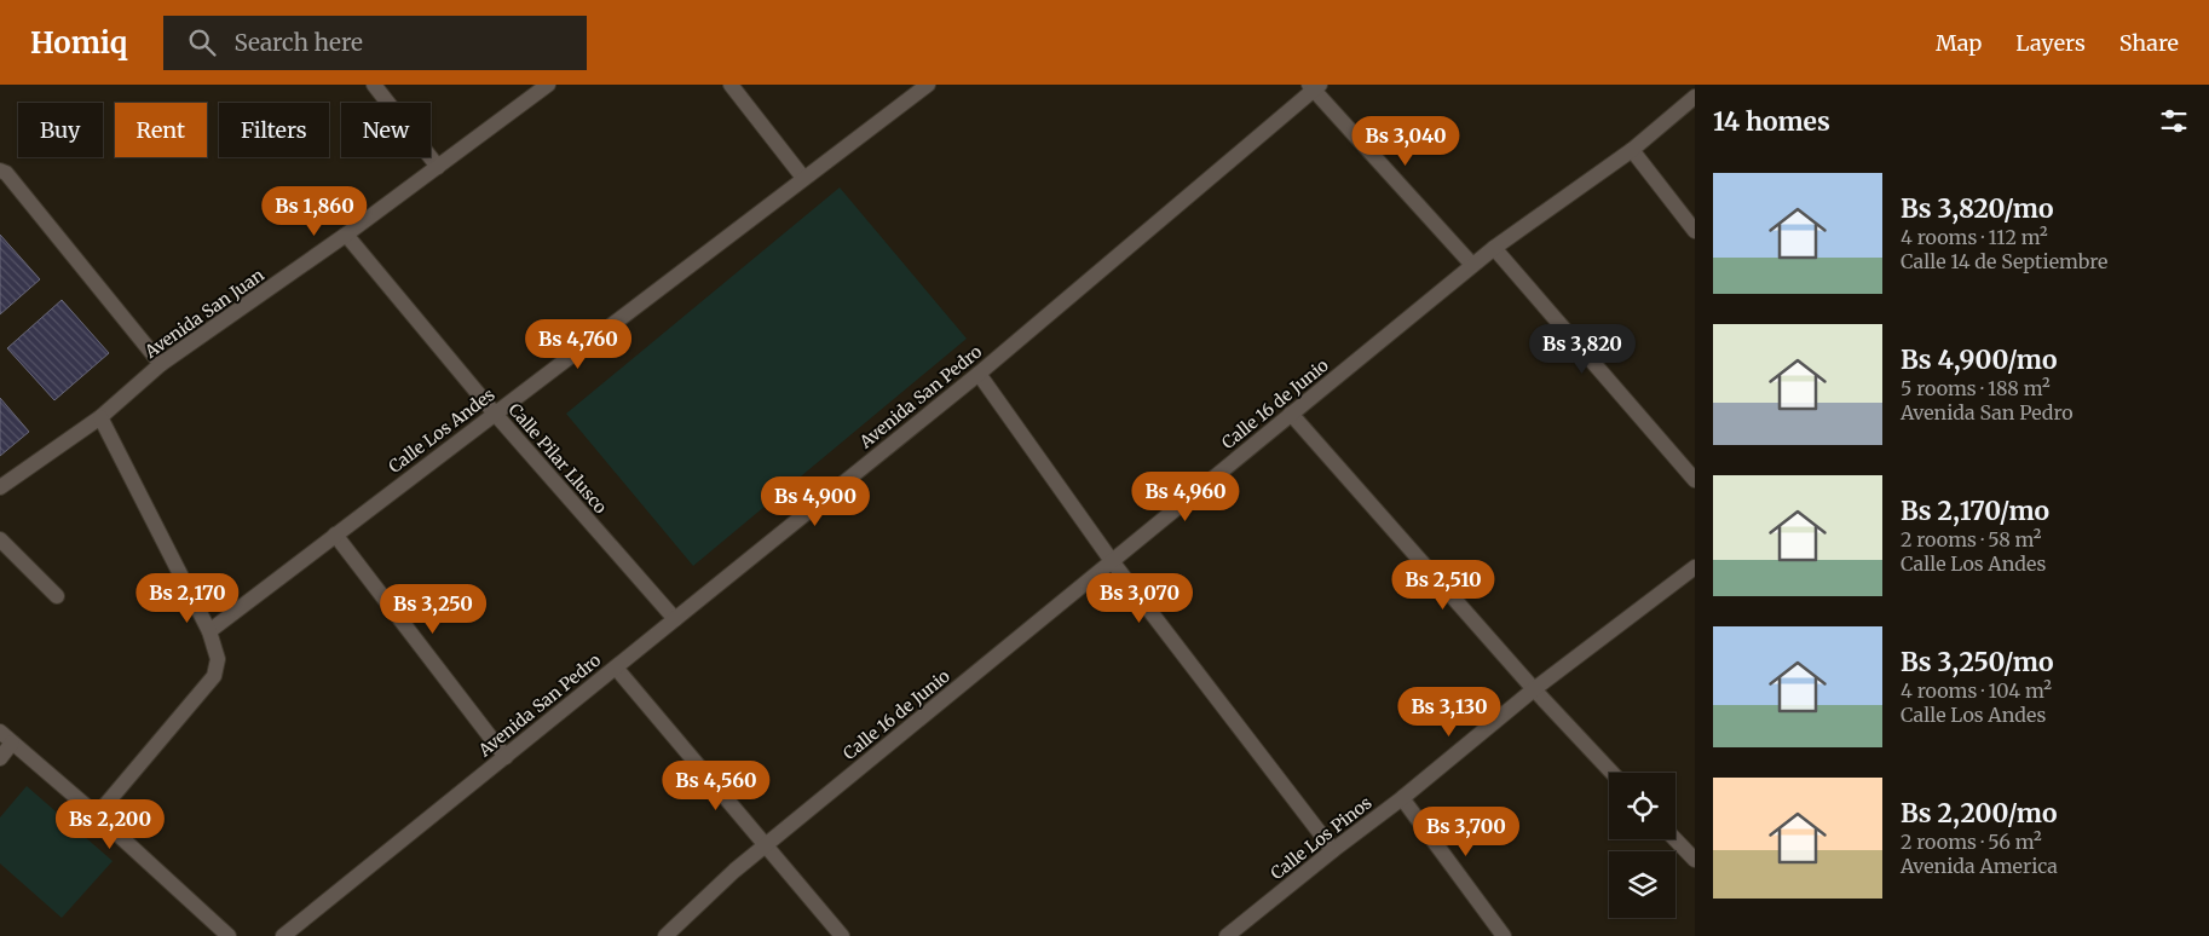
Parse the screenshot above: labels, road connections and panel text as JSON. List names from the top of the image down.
{
  "streets": {
    "street": [
      "Avenida San Juan",
      "Avenida San Pedro",
      "Calle 16 de Junio",
      "Calle Los Andes",
      "Calle Pilar Llusco",
      "Calle Los Pinos"
    ]
  },
  "crossings": [
    ["Avenida San Juan", "Calle Pilar Llusco"],
    ["Avenida San Pedro", "Calle Pilar Llusco"],
    ["Calle Los Andes", "Calle Pilar Llusco"]
  ],
  "page": {
    "header": "Homiq",
    "search": "Search here",
    "nav": ["Map", "Layers", "Share"],
    "heading": "14 homes",
    "chip": [
      "Buy",
      "Rent",
      "Filters",
      "New"
    ],
    "price": [
      "Bs 3,040",
      "Bs 1,860",
      "Bs 4,760",
      "Bs 3,820",
      "Bs 4,960",
      "Bs 4,900",
      "Bs 2,510",
      "Bs 2,170",
      "Bs 3,070",
      "Bs 3,250",
      "Bs 3,130",
      "Bs 4,560",
      "Bs 2,200",
      "Bs 3,700"
    ],
    "list": [
      {
        "name": "Bs 3,820/mo",
        "note": "4 rooms · 112 m² · Calle 14 de Septiembre"
      },
      {
        "name": "Bs 4,900/mo",
        "note": "5 rooms · 188 m² · Avenida San Pedro"
      },
      {
        "name": "Bs 2,170/mo",
        "note": "2 rooms · 58 m² · Calle Los Andes"
      },
      {
        "name": "Bs 3,250/mo",
        "note": "4 rooms · 104 m² · Calle Los Andes"
      },
      {
        "name": "Bs 2,200/mo",
        "note": "2 rooms · 56 m² · Avenida America"
      }
    ]
  }
}
